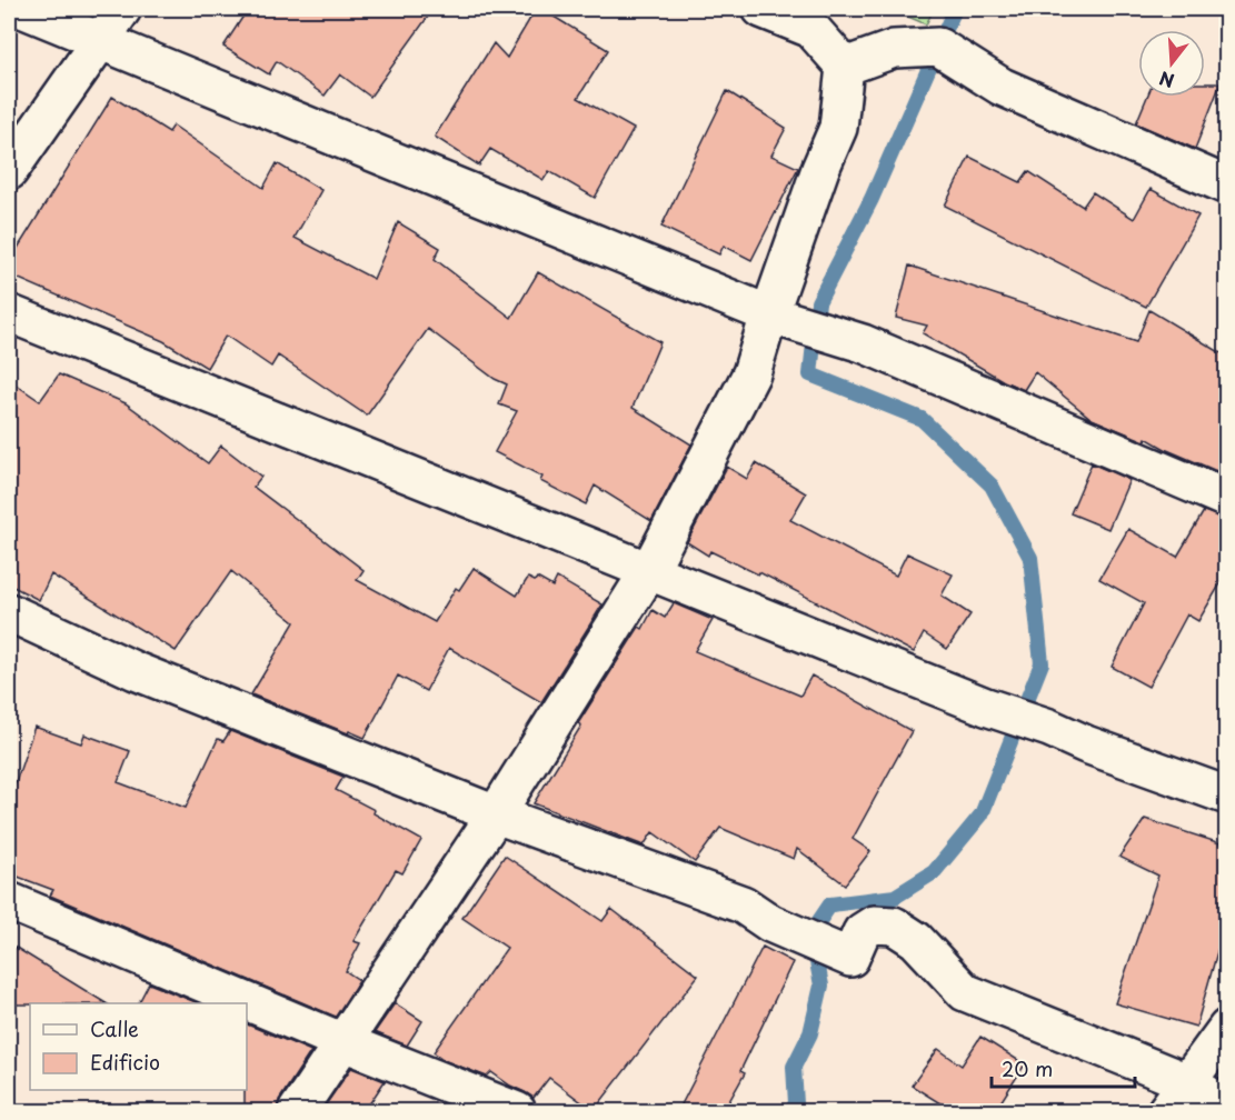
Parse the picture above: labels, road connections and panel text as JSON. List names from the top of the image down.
{
  "legend": ["Calle", "Edificio"],
  "scale_bar": "20 m",
  "north": "bottom"
}
